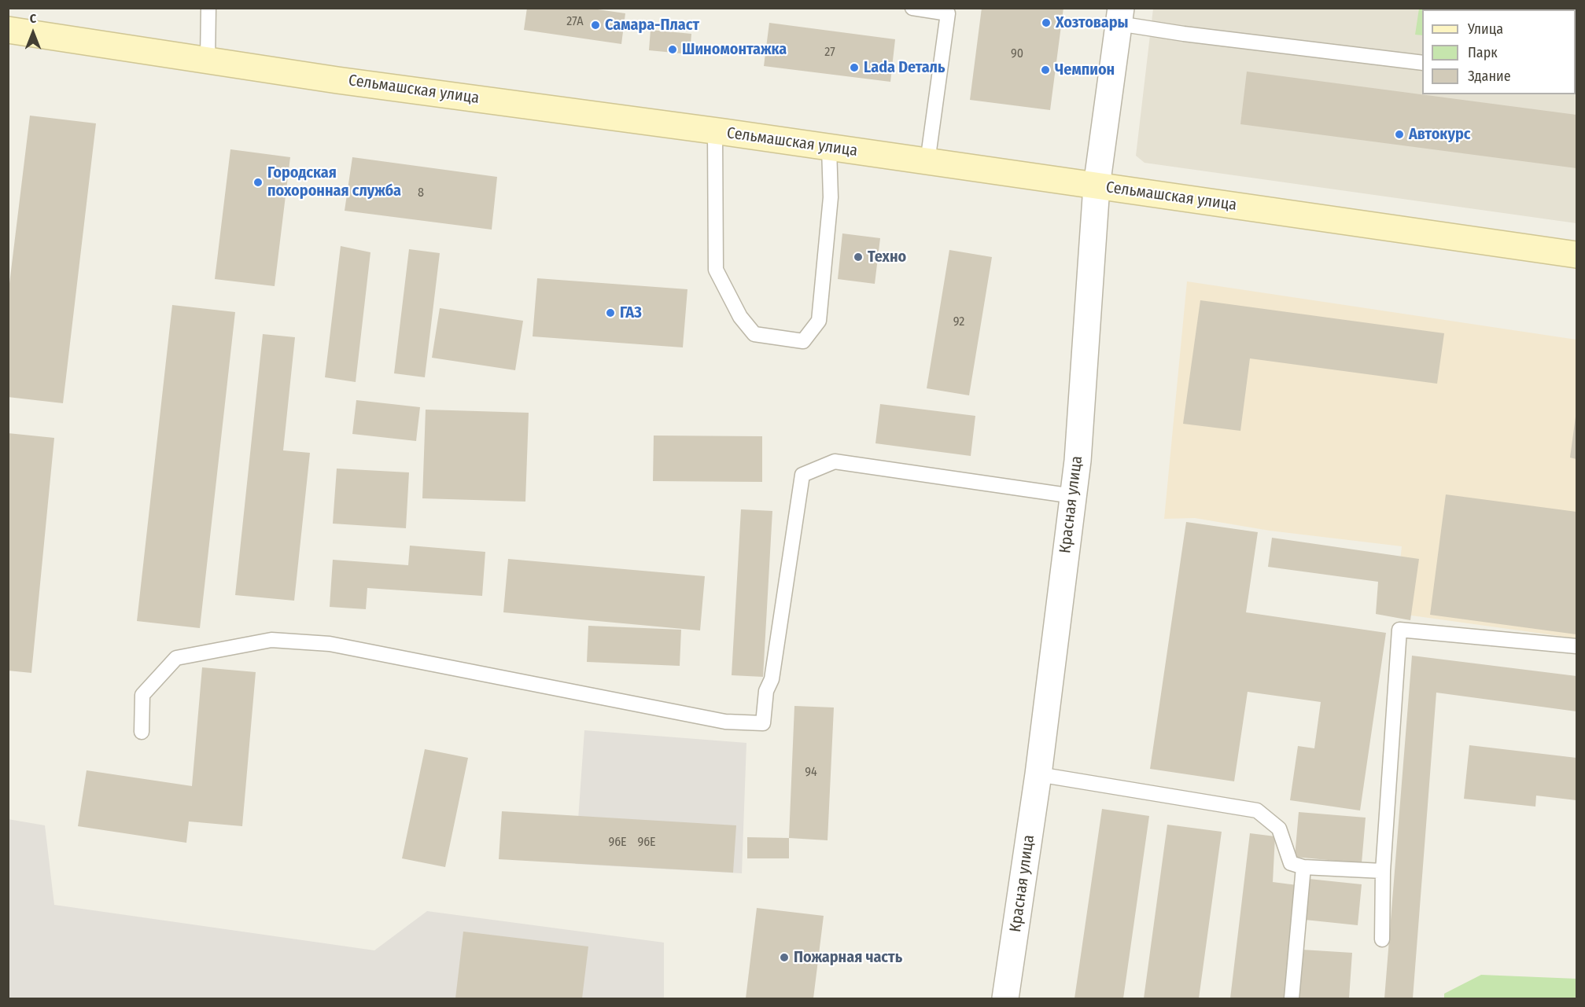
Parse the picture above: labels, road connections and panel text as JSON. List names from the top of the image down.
{
  "streets": {
    "main road": ["Сельмашская улица"],
    "street": ["Красная улица"]
  },
  "crossings": [
    ["Сельмашская улица", "Красная улица"]
  ],
  "places": [
    "Хозтовары",
    "Самара-Пласт",
    "Шиномонтажка",
    "Lada Dеталь",
    "Чемпион",
    "Автокурс",
    "Городская похоронная служба",
    "Техно",
    "ГАЗ",
    "Пожарная часть"
  ],
  "house_numbers": [
    "27А",
    "27",
    "90",
    "8",
    "92",
    "94",
    "96Е",
    "96Е"
  ],
  "legend": ["Улица", "Парк", "Здание"],
  "north": "top"
}
